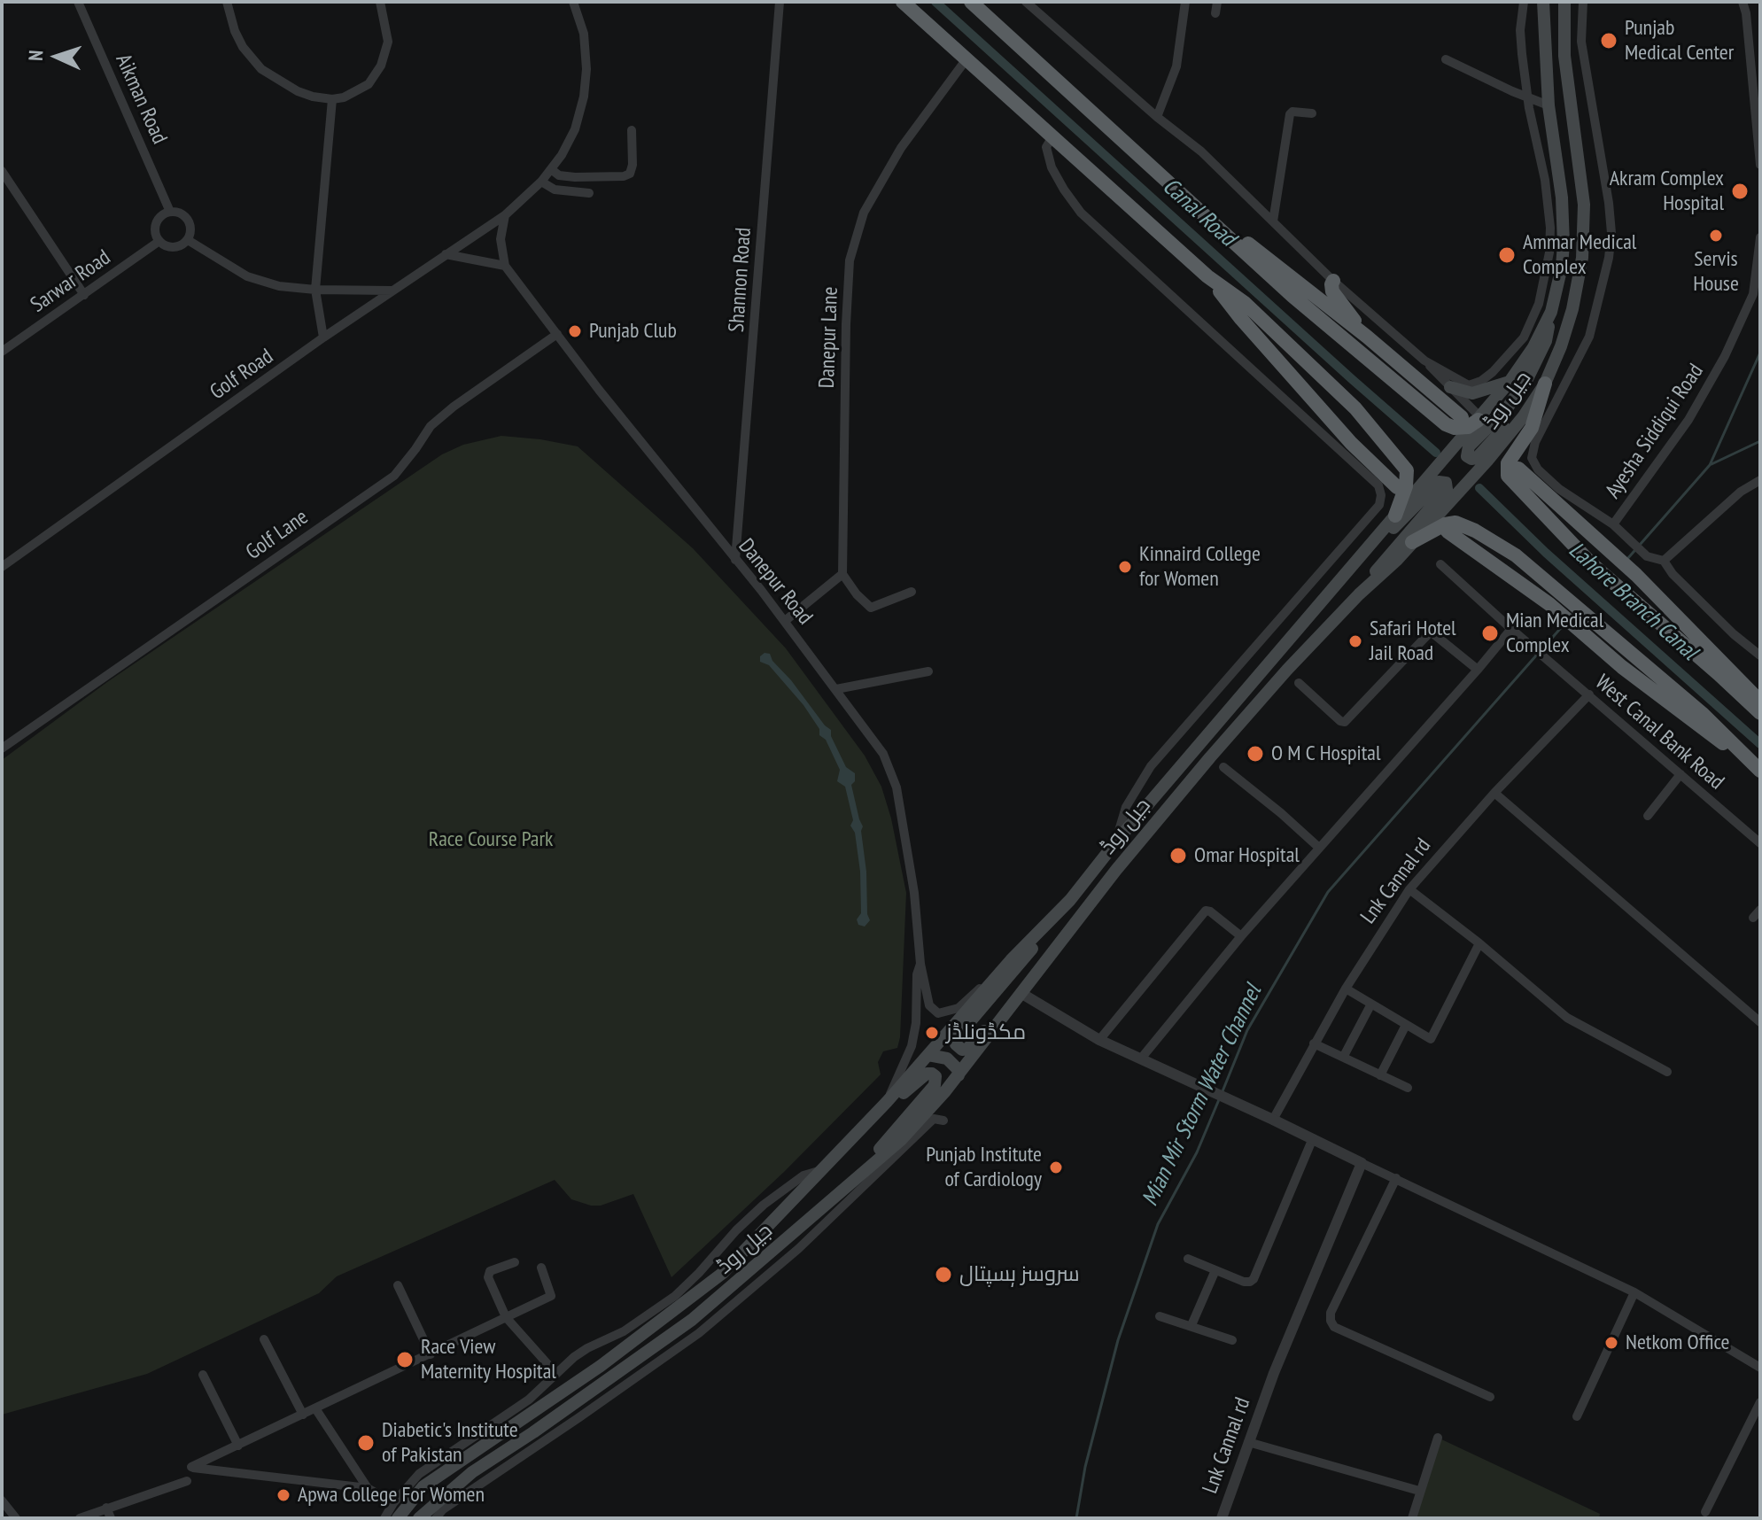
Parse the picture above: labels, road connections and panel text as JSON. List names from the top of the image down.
{
  "streets": {
    "main road": ["جیل روڈ"],
    "street": [
      "Aikman Road",
      "Shannon Road",
      "Sarwar Road",
      "Danepur Lane",
      "Golf Road",
      "Ayesha Siddiqui Road",
      "Golf Lane",
      "Danepur Road",
      "West Canal Bank Road",
      "Lnk Cannal rd"
    ]
  },
  "crossings": [
    ["Aikman Road", "Sarwar Road"],
    ["Shannon Road", "Danepur Road"],
    ["جیل روڈ", "Danepur Road"],
    ["Golf Lane", "Danepur Road"],
    ["West Canal Bank Road", "Lnk Cannal rd"]
  ],
  "water": ["Canal Road", "Lahore Branch Canal", "Mian Mir Storm Water Channel"],
  "parks": ["Race Course Park"],
  "places": [
    "Punjab Medical Center",
    "Akram Complex Hospital",
    "Servis House",
    "Ammar Medical Complex",
    "Punjab Club",
    "Kinnaird College for Women",
    "Mian Medical Complex",
    "Safari Hotel Jail Road",
    "O M C Hospital",
    "Omar Hospital",
    "مکڈونلڈز",
    "Punjab Institute of Cardiology",
    "سروسز ہسپتال",
    "Netkom Office",
    "Race View Maternity Hospital",
    "Diabetic's Institute of Pakistan",
    "Apwa College For Women"
  ],
  "north": "left"
}
